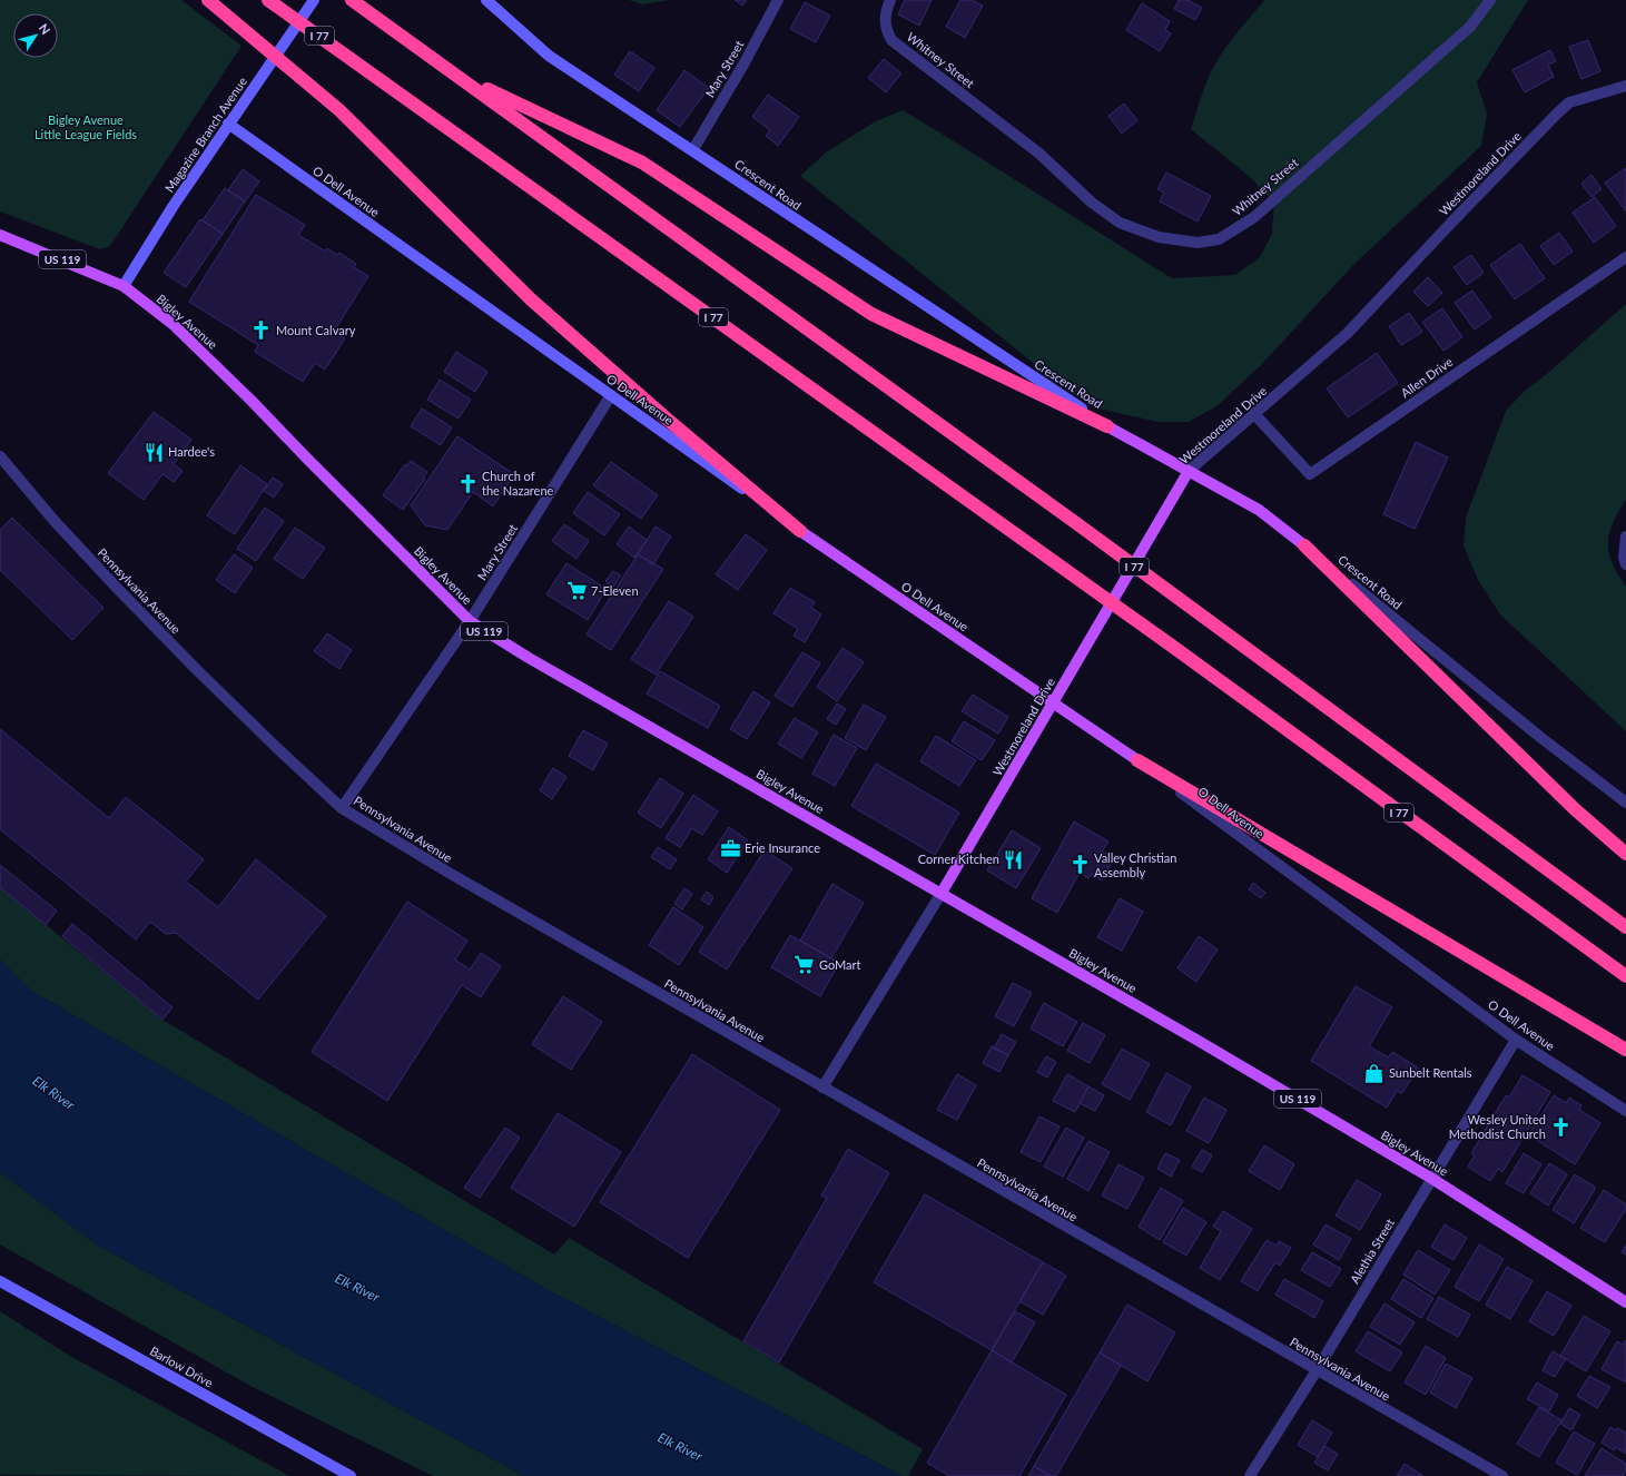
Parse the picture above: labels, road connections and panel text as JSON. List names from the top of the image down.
{
  "streets": {
    "highway": ["I 77"],
    "main road": [
      "Westmoreland Drive",
      "Crescent Road",
      "O Dell Avenue",
      "US 119",
      "Bigley Avenue"
    ],
    "street": [
      "Whitney Street",
      "Mary Street",
      "Magazine Branch Avenue",
      "Allen Drive",
      "Pennsylvania Avenue",
      "Alethia Street",
      "Barlow Drive"
    ]
  },
  "crossings": [
    ["Mary Street", "Crescent Road"],
    ["Mary Street", "O Dell Avenue"],
    ["Mary Street", "Bigley Avenue"],
    ["Mary Street", "Pennsylvania Avenue"],
    ["Magazine Branch Avenue", "O Dell Avenue"],
    ["Magazine Branch Avenue", "Bigley Avenue"],
    ["Westmoreland Drive", "Crescent Road"],
    ["Westmoreland Drive", "O Dell Avenue"],
    ["Westmoreland Drive", "Bigley Avenue"],
    ["Westmoreland Drive", "Allen Drive"],
    ["Westmoreland Drive", "Pennsylvania Avenue"],
    ["O Dell Avenue", "Alethia Street"],
    ["Bigley Avenue", "Alethia Street"],
    ["Pennsylvania Avenue", "Alethia Street"]
  ],
  "water": ["Elk River"],
  "parks": ["Bigley Avenue Little League Fields"],
  "places": {
    "church": [
      "Mount Calvary",
      "Church of the Nazarene",
      "Valley Christian Assembly",
      "Wesley United Methodist Church"
    ],
    "restaurant": ["Hardee's", "Corner Kitchen"],
    "supermarket": ["7-Eleven", "GoMart"],
    "office": ["Erie Insurance"],
    "shop": ["Sunbelt Rentals"]
  },
  "north": "top right"
}
